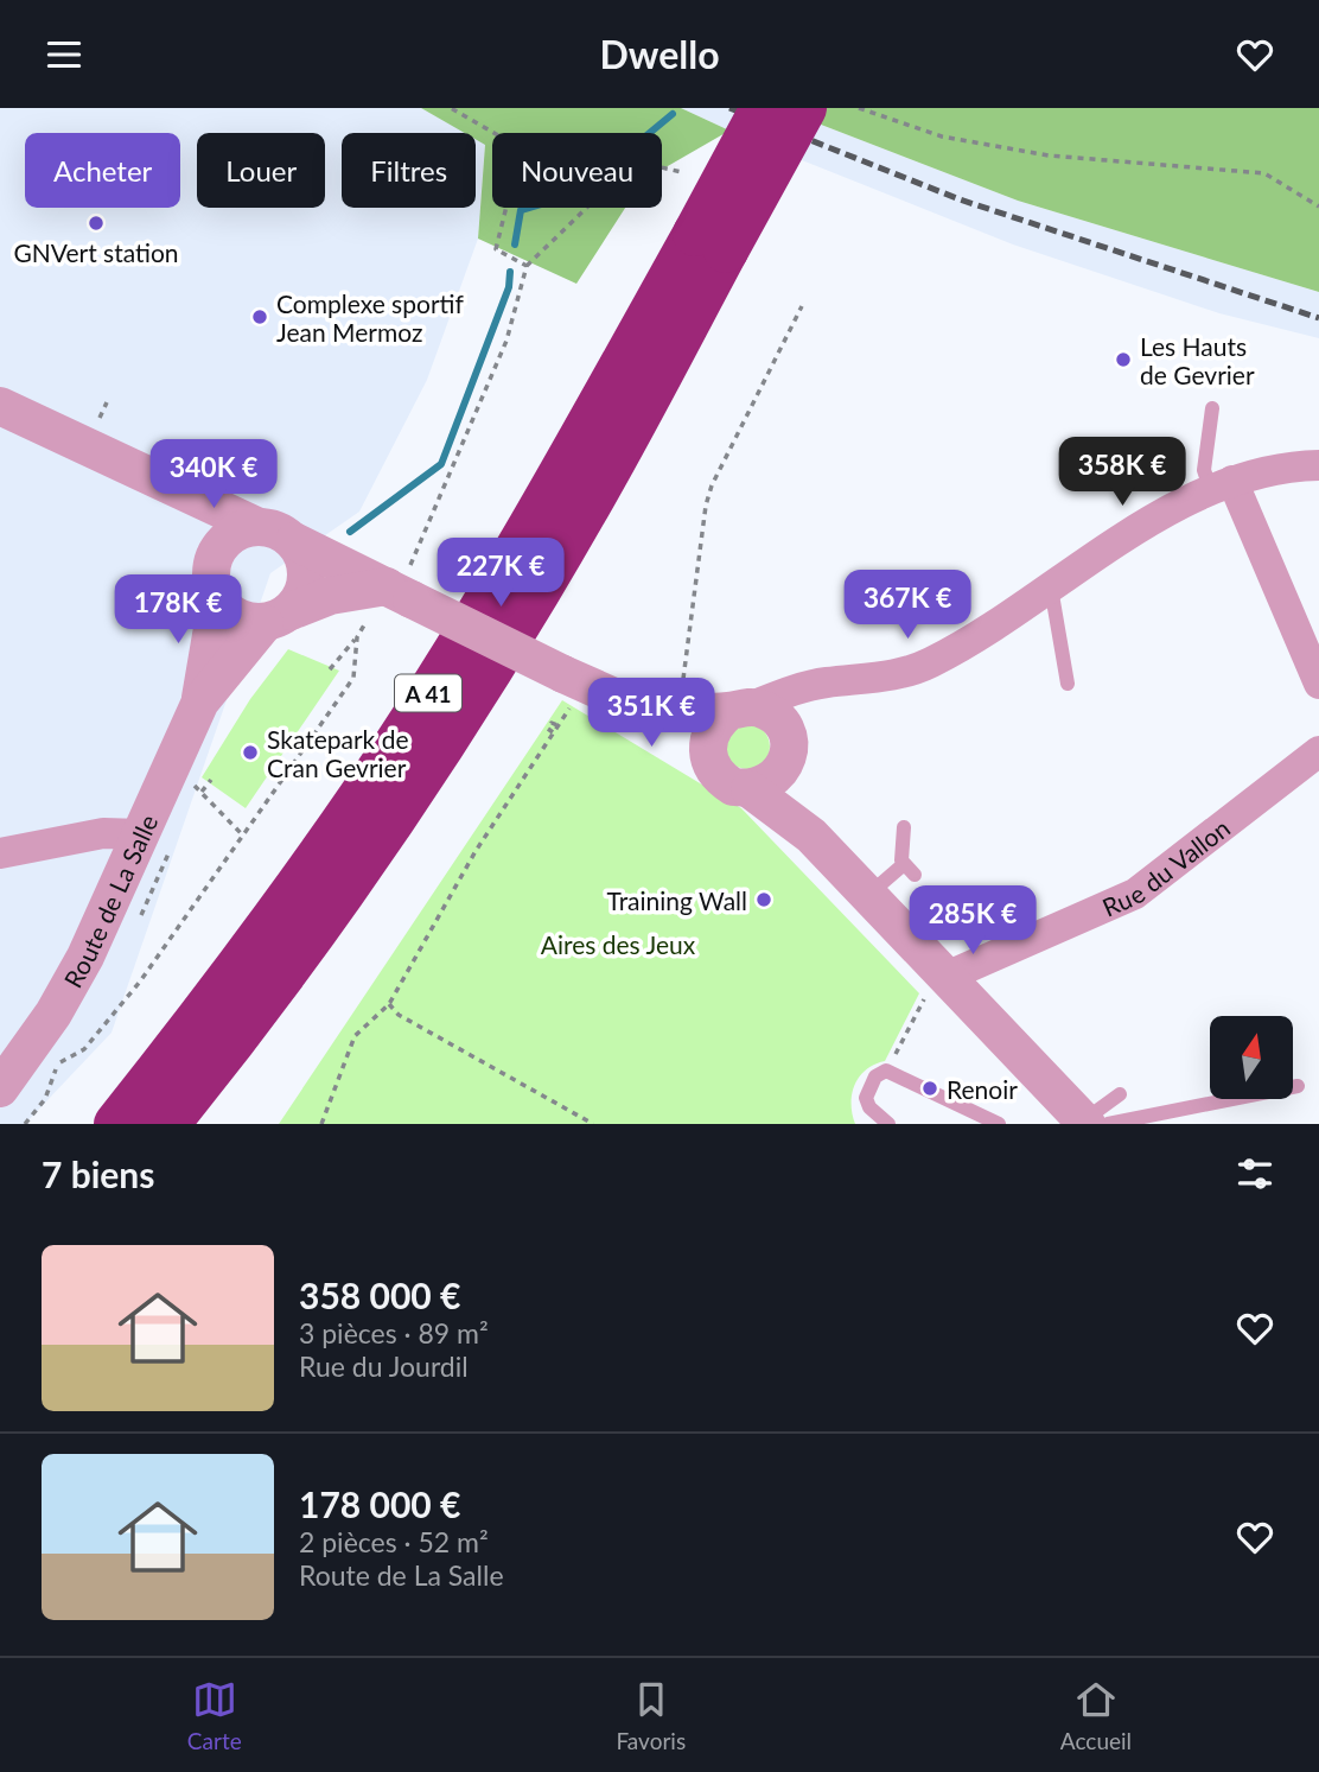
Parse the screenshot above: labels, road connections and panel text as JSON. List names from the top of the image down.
{
  "streets": {
    "highway": ["A 41"],
    "street": ["Rue du Vallon", "Route de La Salle"]
  },
  "parks": ["Aires des Jeux"],
  "places": [
    "GNVert station",
    "Complexe sportif Jean Mermoz",
    "Les Hauts de Gevrier",
    "Skatepark de Cran Gevrier",
    "Training Wall",
    "Renoir"
  ],
  "north": "top",
  "page": {
    "header": "Dwello",
    "chip": [
      "Acheter",
      "Louer",
      "Filtres",
      "Nouveau"
    ],
    "price": [
      "358K €",
      "340K €",
      "227K €",
      "367K €",
      "178K €",
      "351K €",
      "285K €"
    ],
    "heading": "7 biens",
    "list": [
      {
        "name": "358 000 €",
        "note": "3 pièces · 89 m² · Rue du Jourdil"
      },
      {
        "name": "178 000 €",
        "note": "2 pièces · 52 m² · Route de La Salle"
      }
    ],
    "tabs": ["Carte", "Favoris", "Accueil"]
  }
}
